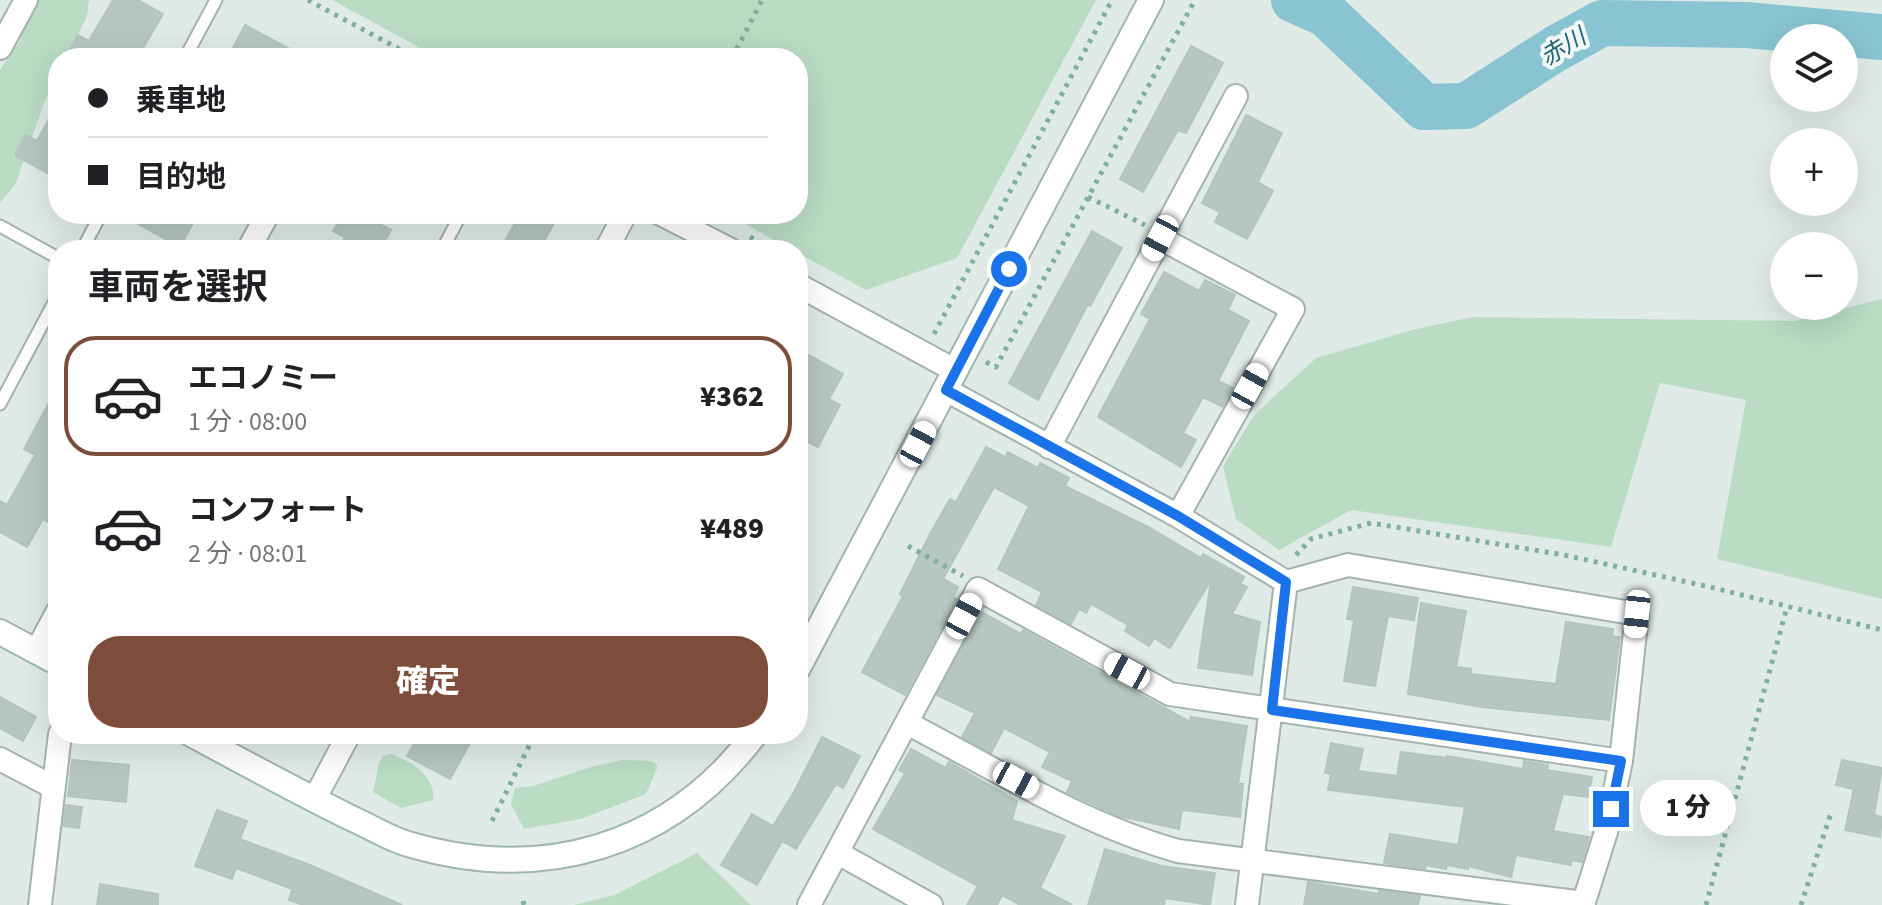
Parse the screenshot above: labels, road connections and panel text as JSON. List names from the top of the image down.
{
  "water": ["赤川"],
  "page": {
    "map_buttons": ["+", "−"],
    "banner": ["乗車地", "目的地"],
    "heading": "車両を選択",
    "list": [
      {
        "name": "エコノミー",
        "note": "1 分 · 08:00",
        "value": "¥362"
      },
      {
        "name": "コンフォート",
        "note": "2 分 · 08:01",
        "value": "¥489"
      }
    ],
    "buttons": "確定",
    "bubble": "1 分"
  }
}
